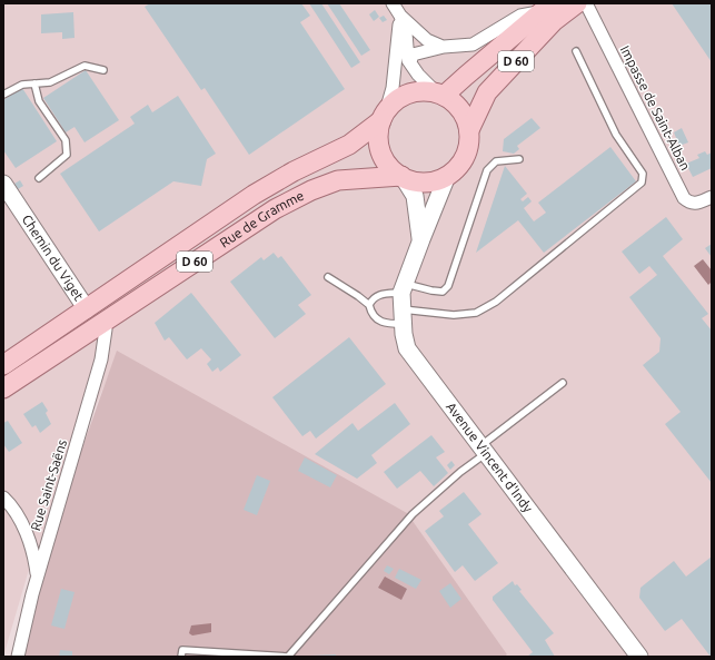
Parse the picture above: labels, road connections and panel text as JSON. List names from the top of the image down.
{
  "streets": {
    "main road": ["D 60", "Rue de Gramme"],
    "street": [
      "Impasse de Saint-Alban",
      "Chemin du Viget",
      "Avenue Vincent d'Indy",
      "Rue Saint-Saëns"
    ]
  },
  "crossings": [
    ["D 60", "Rue de Gramme"],
    ["D 60", "Avenue Vincent d'Indy"],
    ["Rue de Gramme", "Chemin du Viget"],
    ["Rue de Gramme", "Avenue Vincent d'Indy"],
    ["Rue de Gramme", "Rue Saint-Saëns"]
  ]
}
